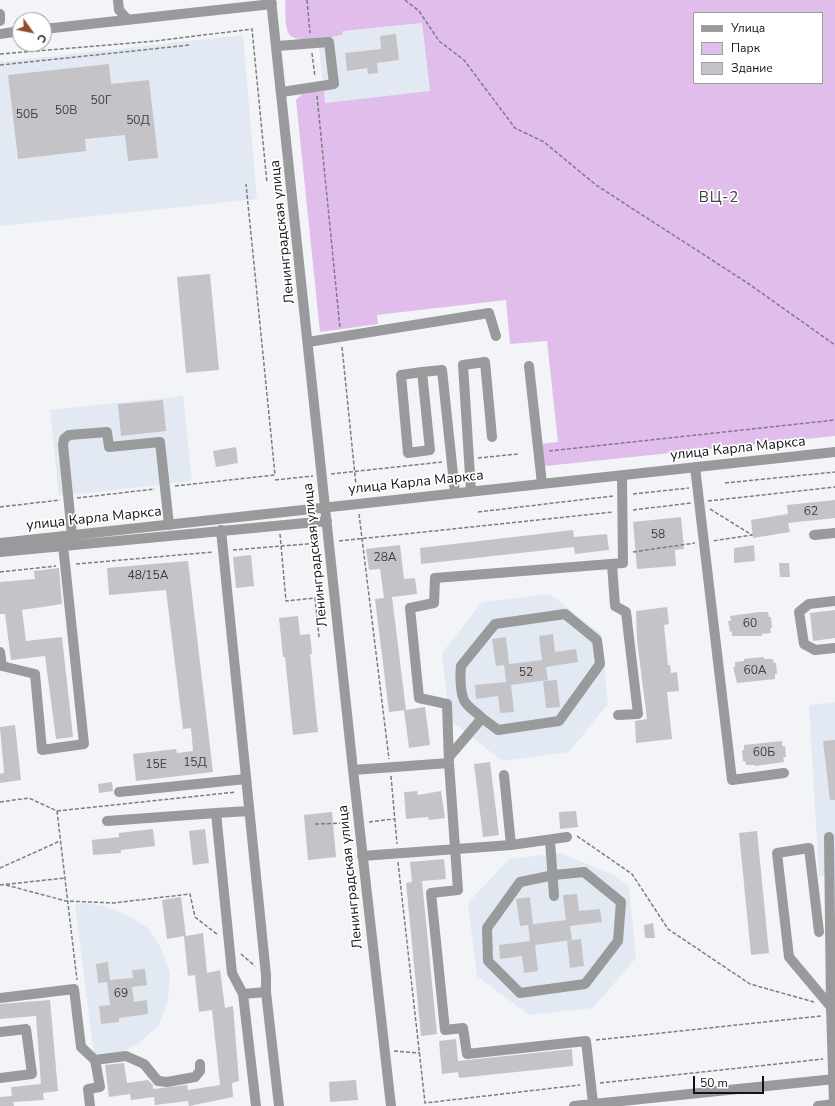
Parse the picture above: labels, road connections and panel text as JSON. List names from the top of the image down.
{
  "streets": {
    "street": ["Ленинградская улица", "улица Карла Маркса"]
  },
  "crossings": [
    ["Ленинградская улица", "улица Карла Маркса"]
  ],
  "districts": ["ВЦ-2"],
  "house_numbers": [
    "50Г",
    "50В",
    "50Б",
    "50Д",
    "62",
    "58",
    "28А",
    "48/15А",
    "60",
    "60А",
    "52",
    "60Б",
    "15Д",
    "15Е",
    "69"
  ],
  "legend": ["Улица", "Парк", "Здание"],
  "scale_bar": "50 m",
  "north": "bottom right"
}
